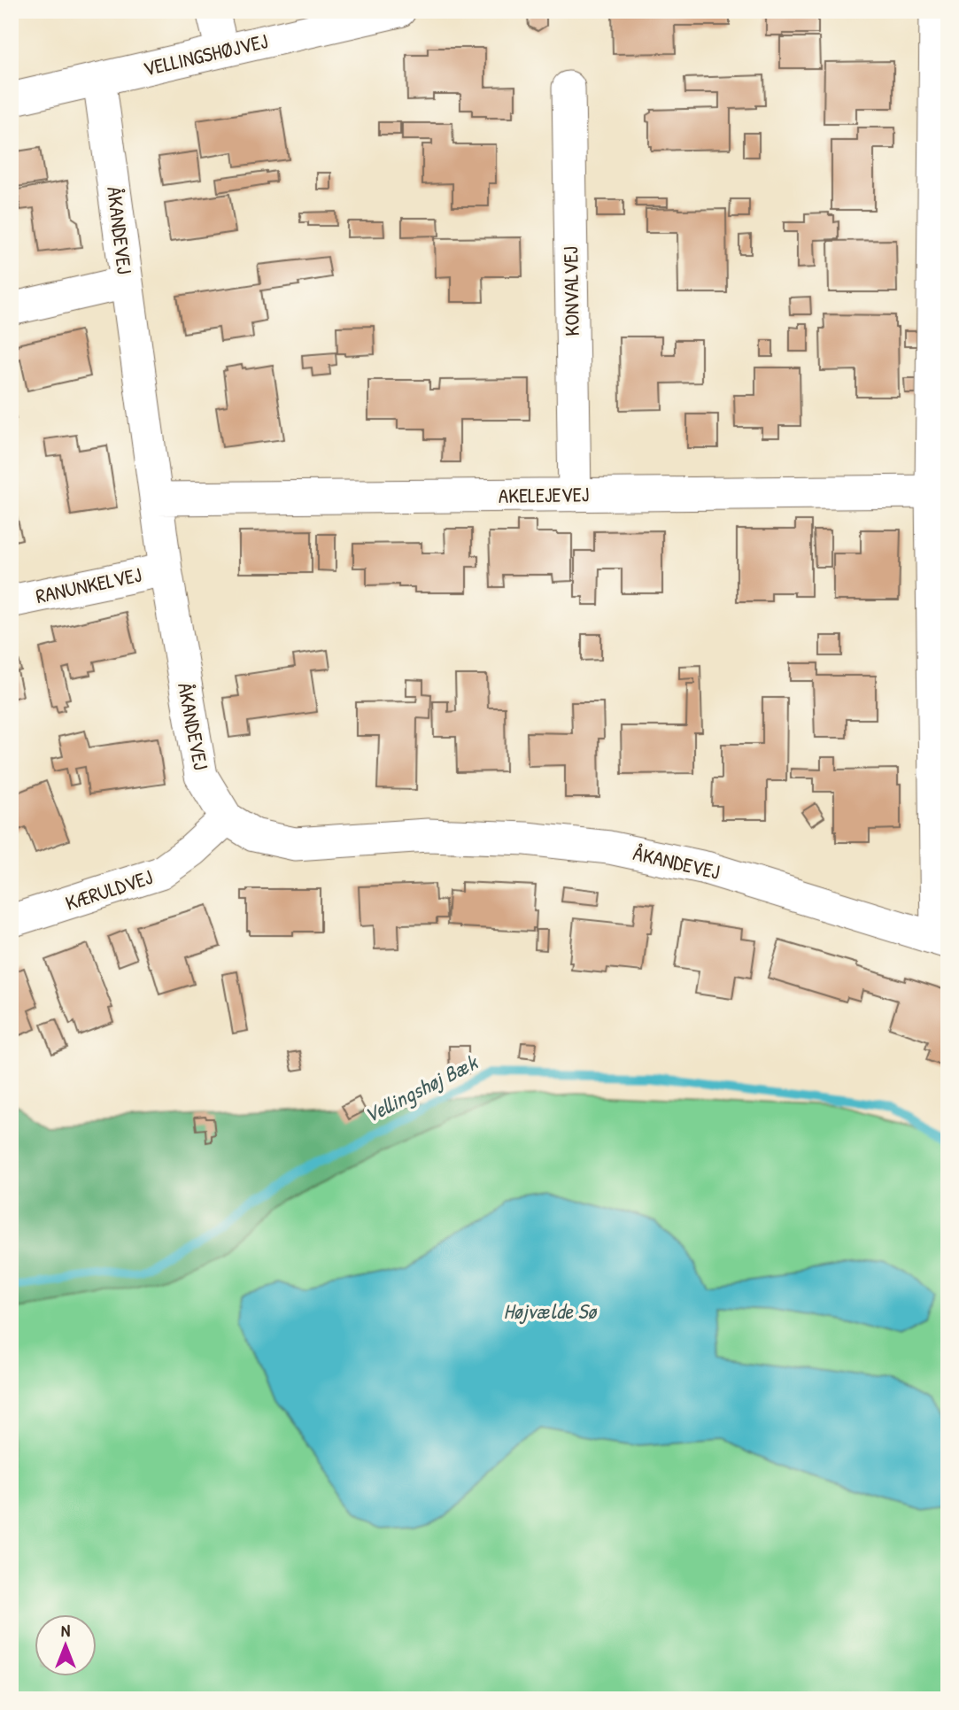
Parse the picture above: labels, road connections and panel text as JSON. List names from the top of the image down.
{
  "streets": {
    "street": [
      "VELLINGSHØJVEJ",
      "ÅKANDEVEJ",
      "KONVALVEJ",
      "AKELEJEVEJ",
      "RANUNKELVEJ",
      "KÆRULDVEJ"
    ]
  },
  "crossings": [
    ["VELLINGSHØJVEJ", "ÅKANDEVEJ"],
    ["ÅKANDEVEJ", "AKELEJEVEJ"],
    ["ÅKANDEVEJ", "RANUNKELVEJ"],
    ["ÅKANDEVEJ", "KÆRULDVEJ"],
    ["KONVALVEJ", "AKELEJEVEJ"]
  ],
  "water": ["Vellingshøj Bæk", "Højvælde Sø"],
  "north": "top"
}
